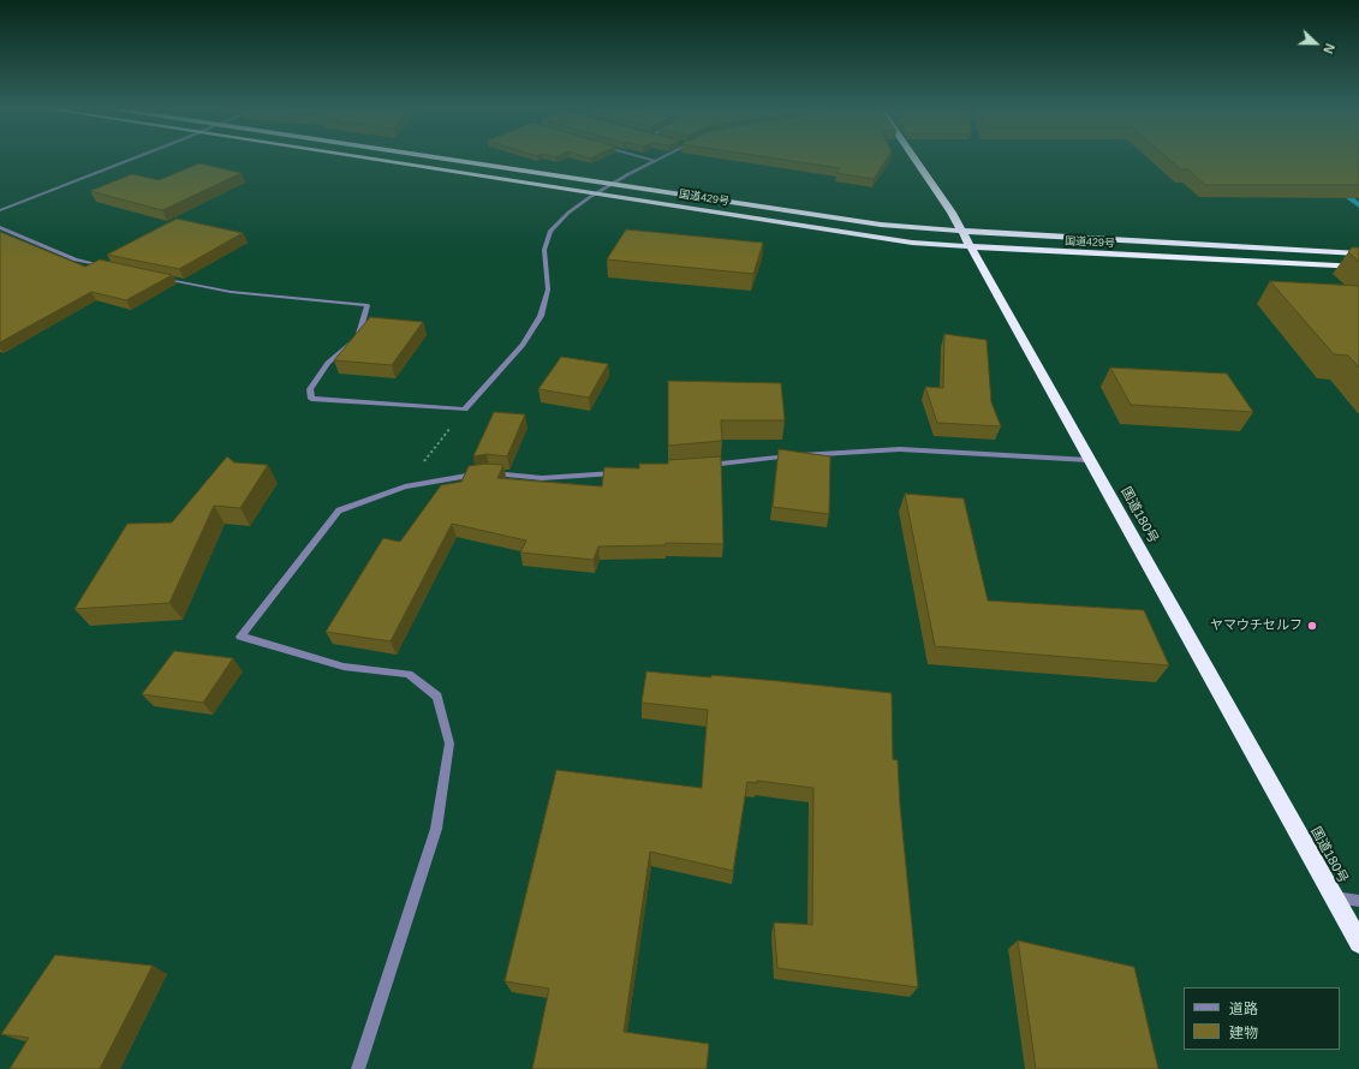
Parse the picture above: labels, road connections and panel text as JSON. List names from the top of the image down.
{
  "streets": {
    "highway": ["国道429号", "国道180号"]
  },
  "crossings": [
    ["国道429号", "国道180号"]
  ],
  "places": ["ヤマウチセルフ"],
  "legend": ["道路", "建物"],
  "north": "right"
}
